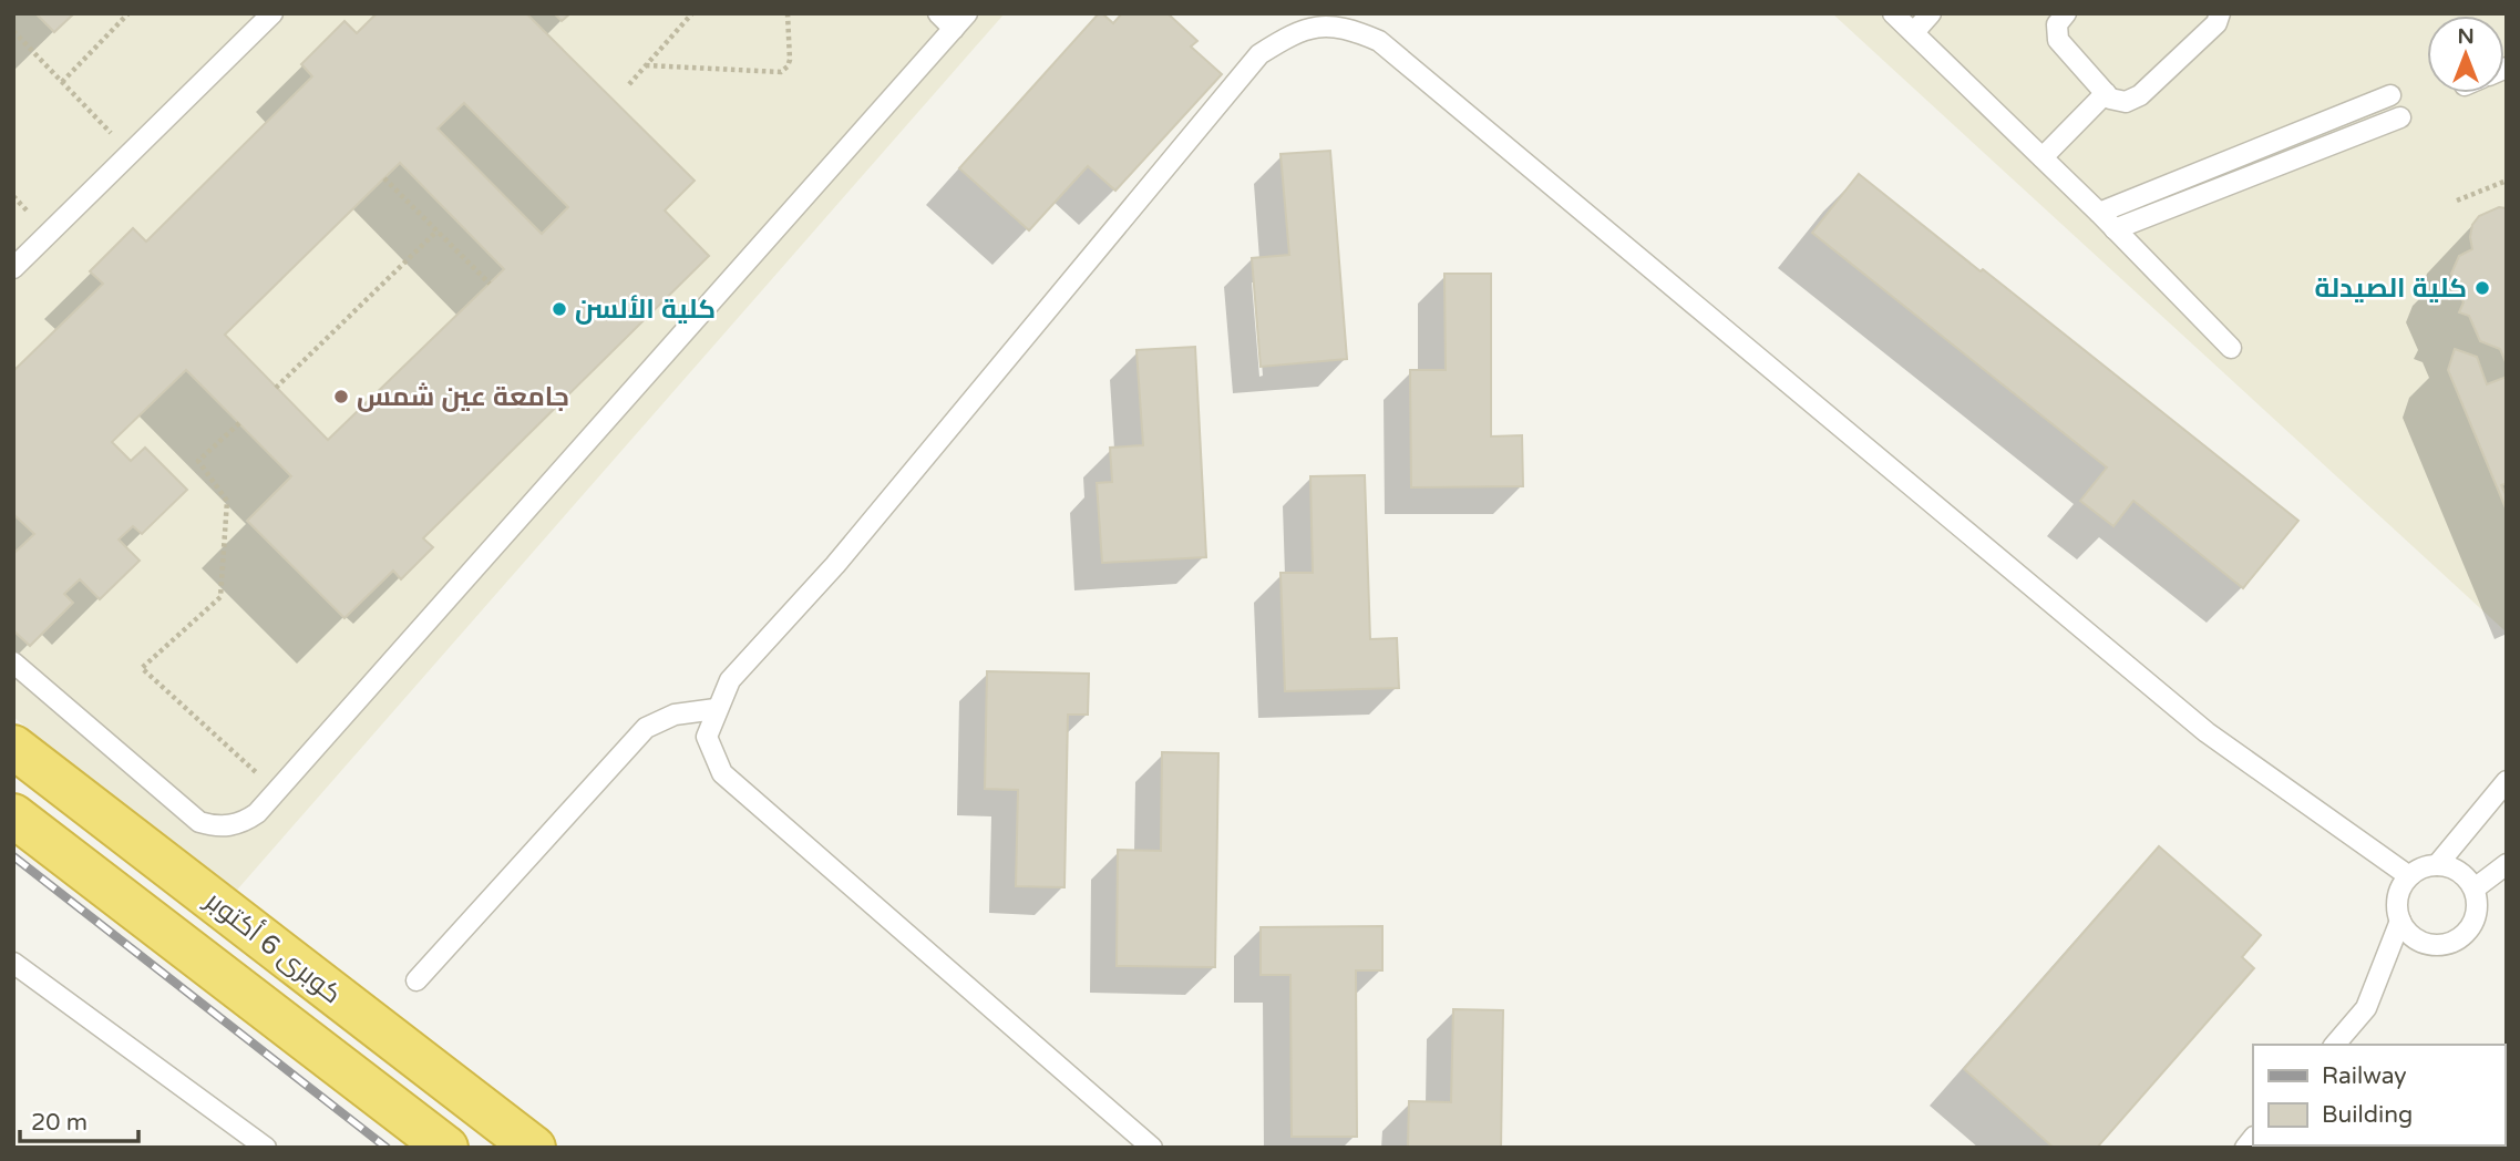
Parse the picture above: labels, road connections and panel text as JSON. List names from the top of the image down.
{
  "streets": {
    "highway": ["كوبرى 6 أكتوبر"]
  },
  "places": ["كلية الصيدلة", "كلية الألسن", "جامعة عين شمس"],
  "legend": ["Railway", "Building"],
  "scale_bar": "20 m",
  "north": "top"
}
